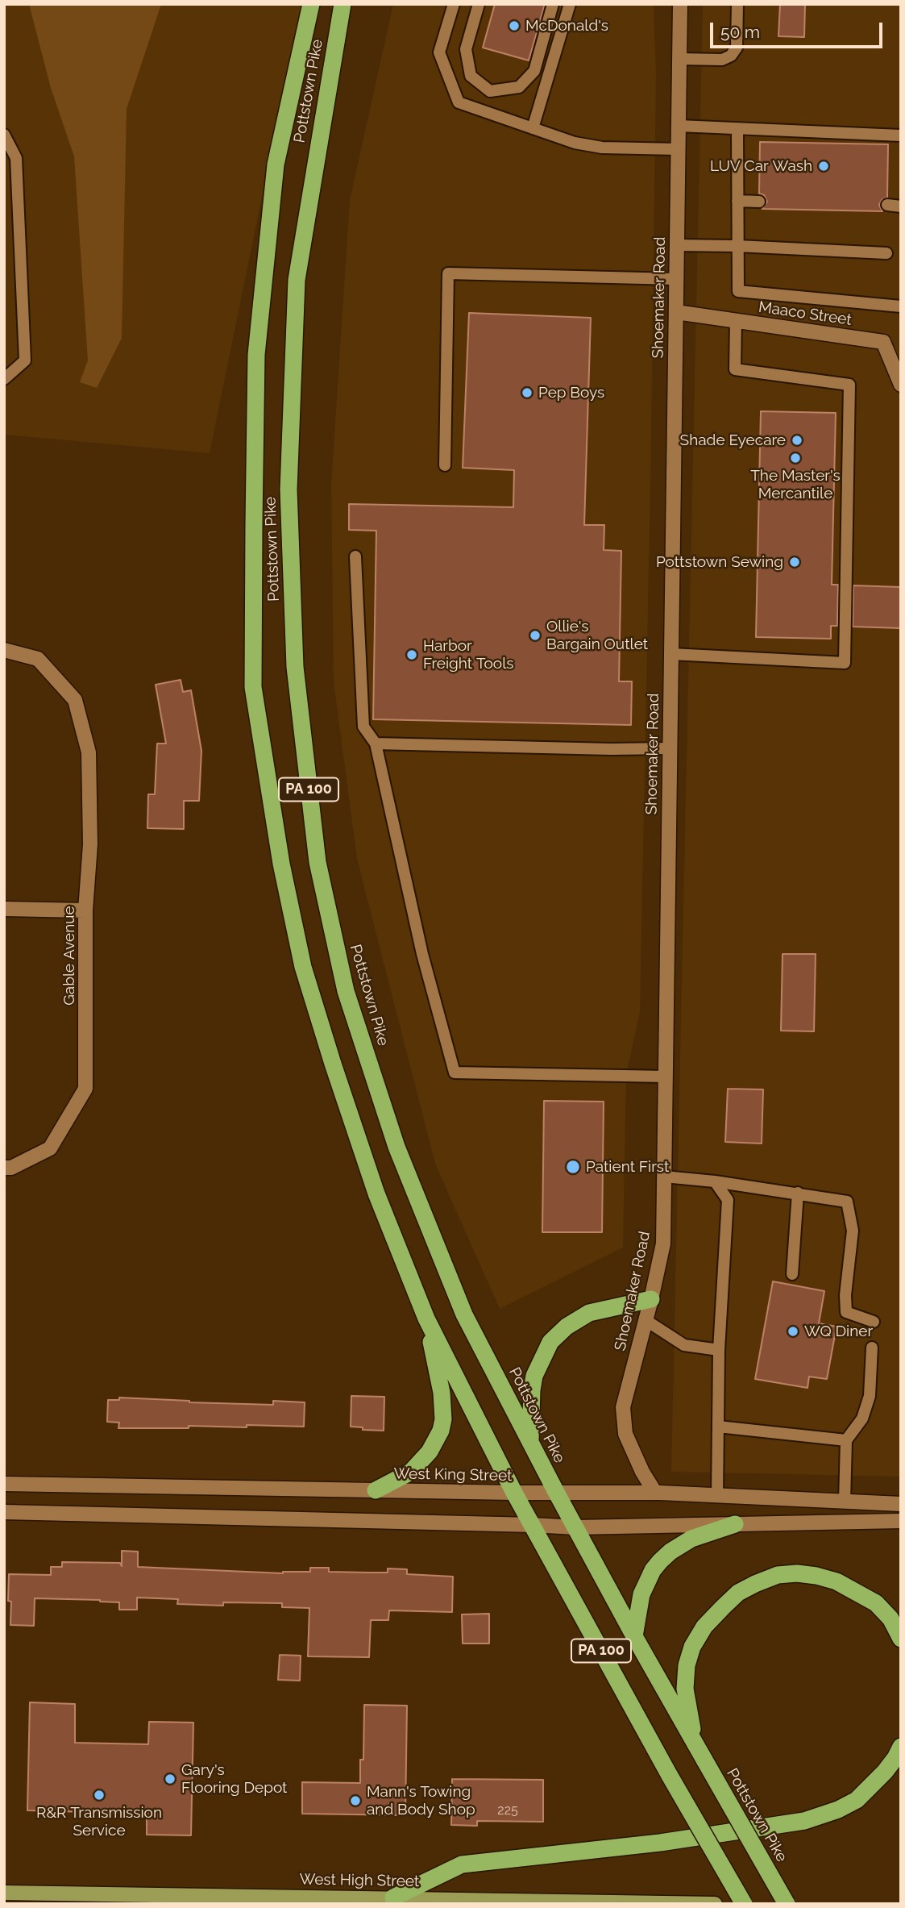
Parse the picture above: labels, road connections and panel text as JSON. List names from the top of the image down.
{
  "streets": {
    "highway": ["Pottstown Pike", "PA 100"],
    "main road": ["West High Street"],
    "street": [
      "Shoemaker Road",
      "Maaco Street",
      "Gable Avenue",
      "West King Street"
    ]
  },
  "crossings": [
    ["Pottstown Pike", "West King Street"],
    ["Shoemaker Road", "Maaco Street"],
    ["Shoemaker Road", "West King Street"]
  ],
  "places": [
    "McDonald's",
    "LUV Car Wash",
    "Pep Boys",
    "Shade Eyecare",
    "The Master's Mercantile",
    "Pottstown Sewing",
    "Ollie's Bargain Outlet",
    "Harbor Freight Tools",
    "Patient First",
    "WQ Diner",
    "Gary's Flooring Depot",
    "R&R Transmission Service",
    "Mann's Towing and Body Shop"
  ],
  "house_numbers": ["225"],
  "scale_bar": "50 m"
}
